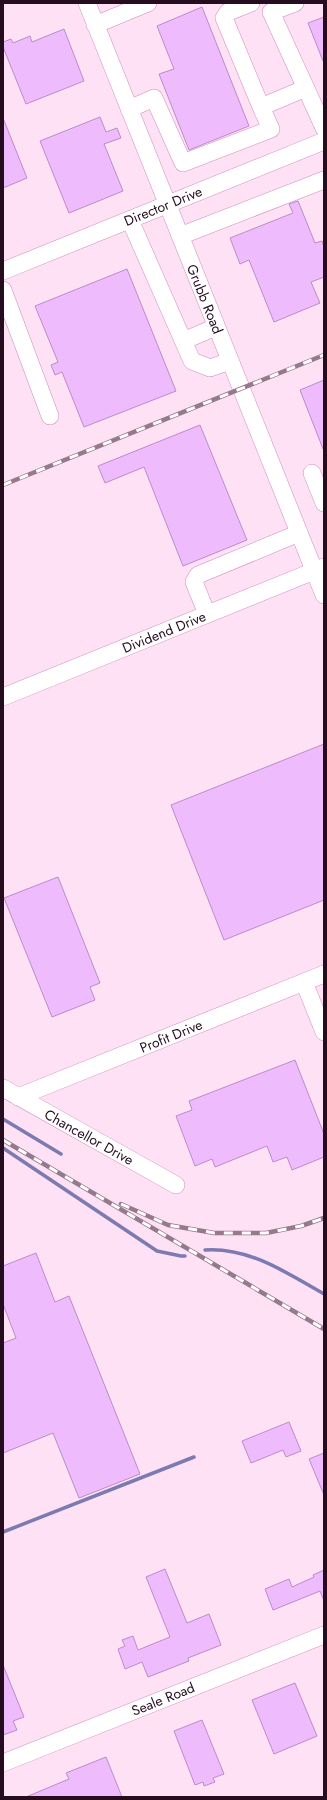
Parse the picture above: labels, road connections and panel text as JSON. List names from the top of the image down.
{
  "streets": {
    "street": [
      "Director Drive",
      "Grubb Road",
      "Dividend Drive",
      "Profit Drive",
      "Chancellor Drive",
      "Seale Road"
    ]
  },
  "crossings": [
    ["Director Drive", "Grubb Road"],
    ["Grubb Road", "Dividend Drive"],
    ["Profit Drive", "Chancellor Drive"]
  ]
}
